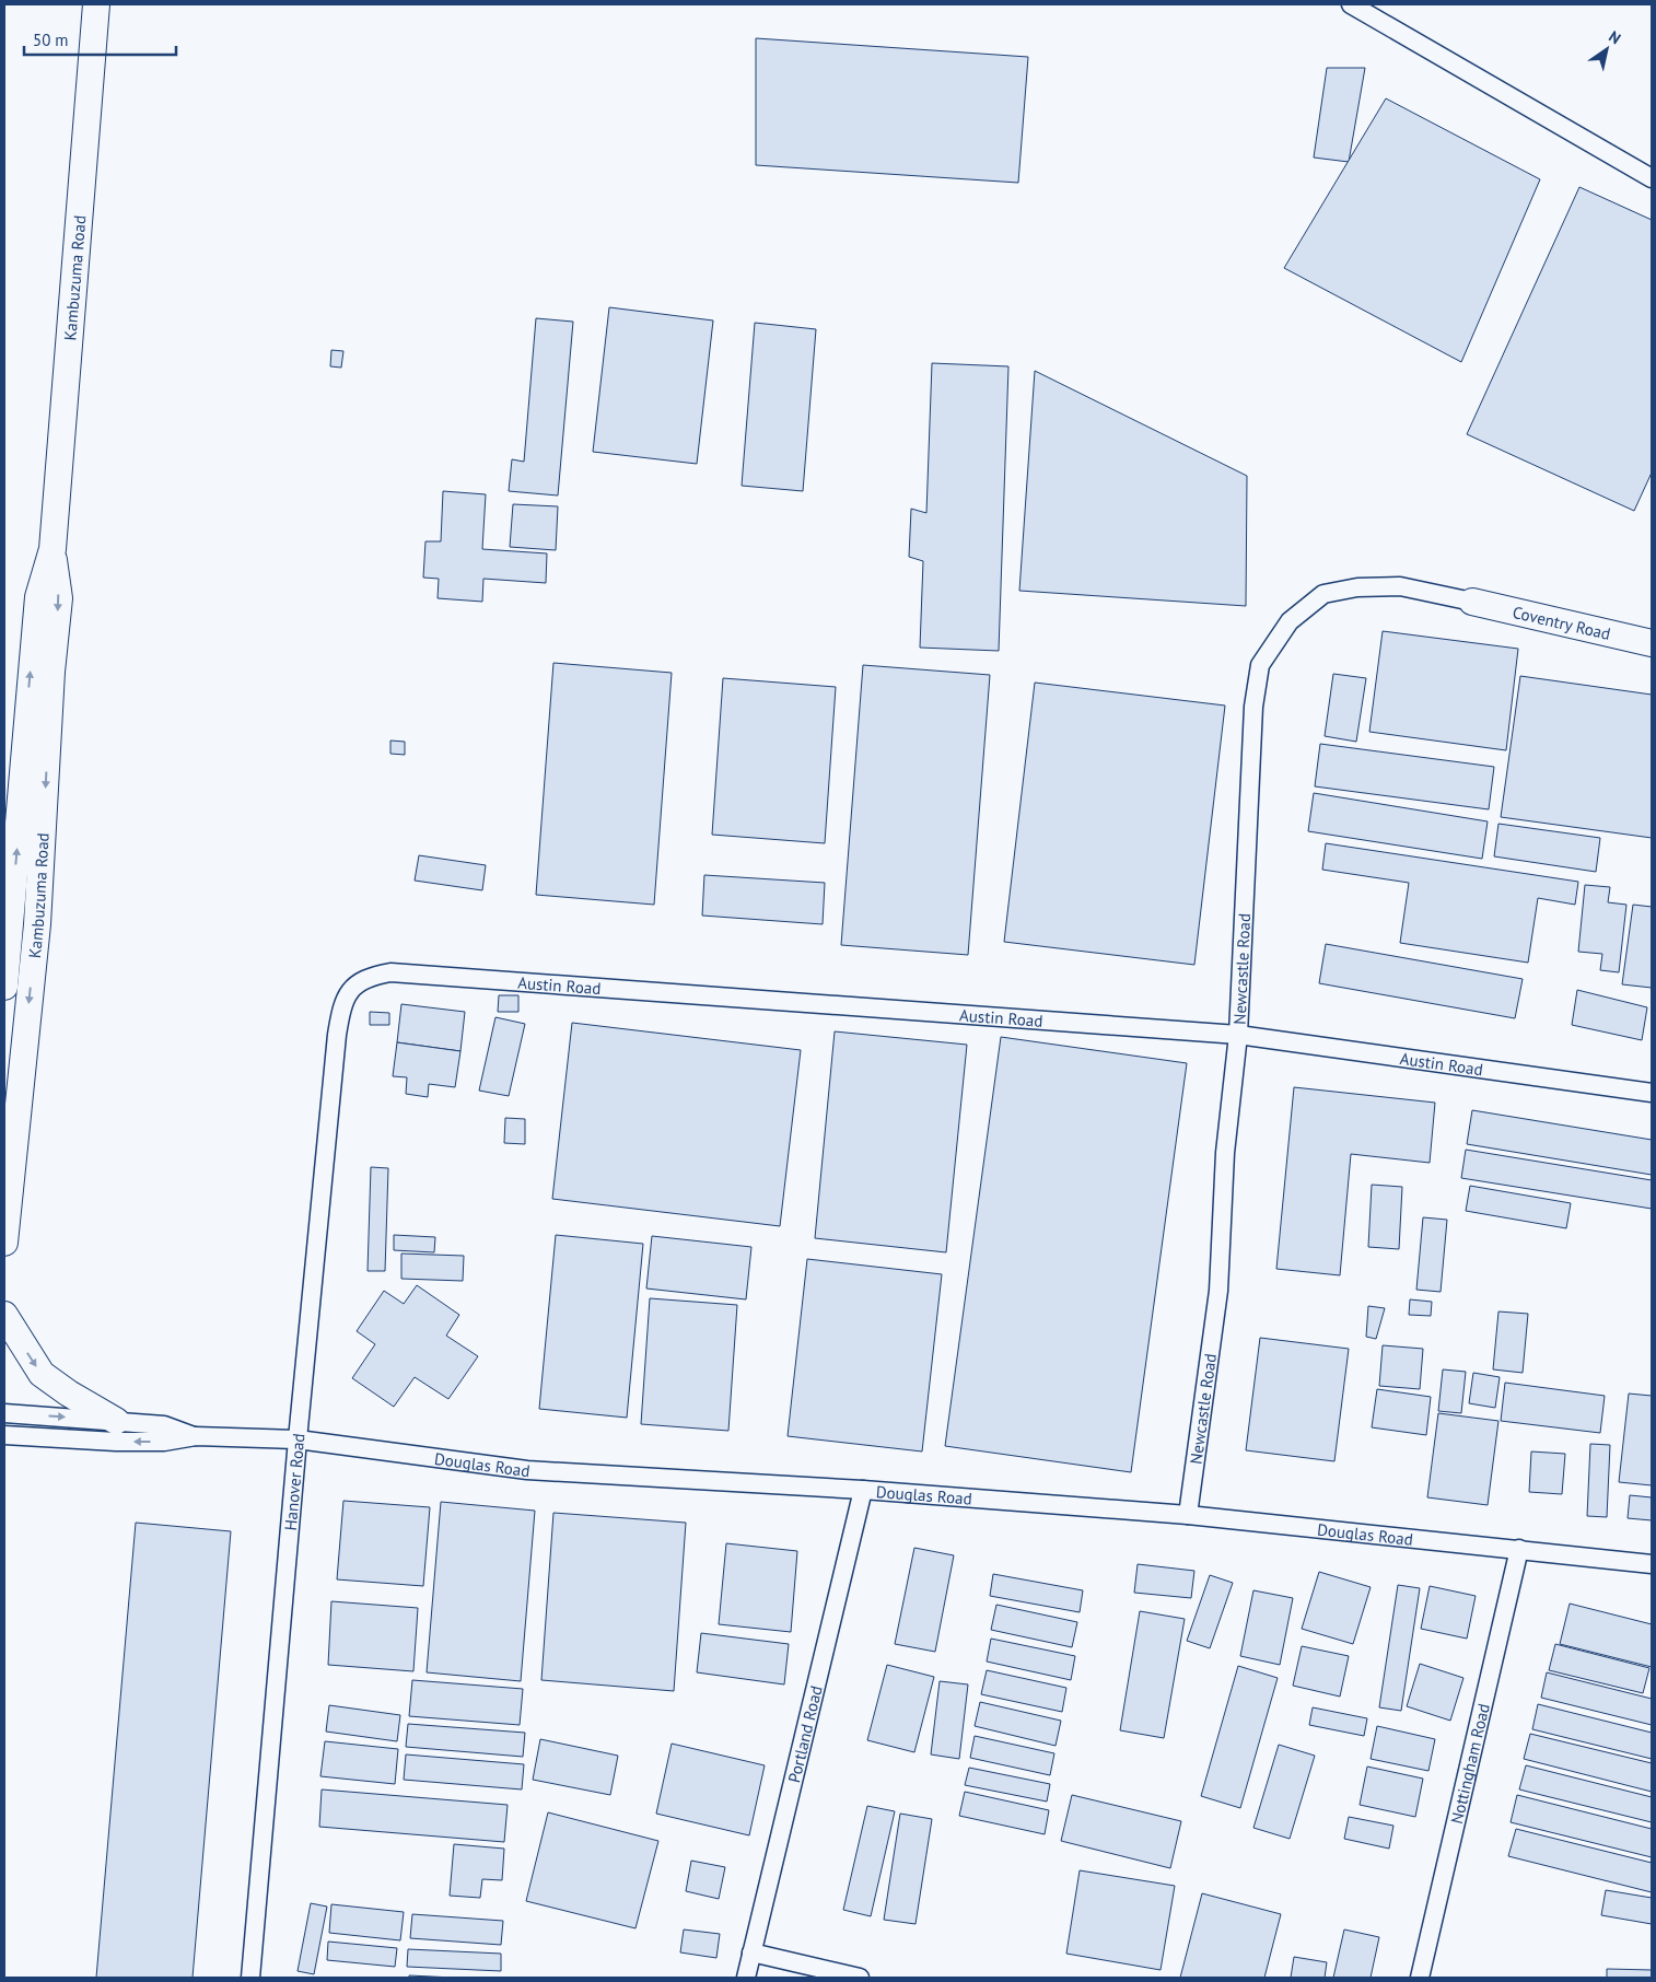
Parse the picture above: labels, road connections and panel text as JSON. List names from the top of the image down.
{
  "streets": {
    "main road": ["Kambuzuma Road", "Coventry Road"],
    "street": [
      "Newcastle Road",
      "Austin Road",
      "Douglas Road",
      "Hanover Road",
      "Portland Road",
      "Nottingham Road"
    ]
  },
  "crossings": [
    ["Coventry Road", "Newcastle Road"],
    ["Newcastle Road", "Austin Road"],
    ["Newcastle Road", "Douglas Road"],
    ["Austin Road", "Hanover Road"],
    ["Douglas Road", "Hanover Road"],
    ["Douglas Road", "Portland Road"],
    ["Douglas Road", "Nottingham Road"]
  ],
  "scale_bar": "50 m",
  "north": "top right"
}
